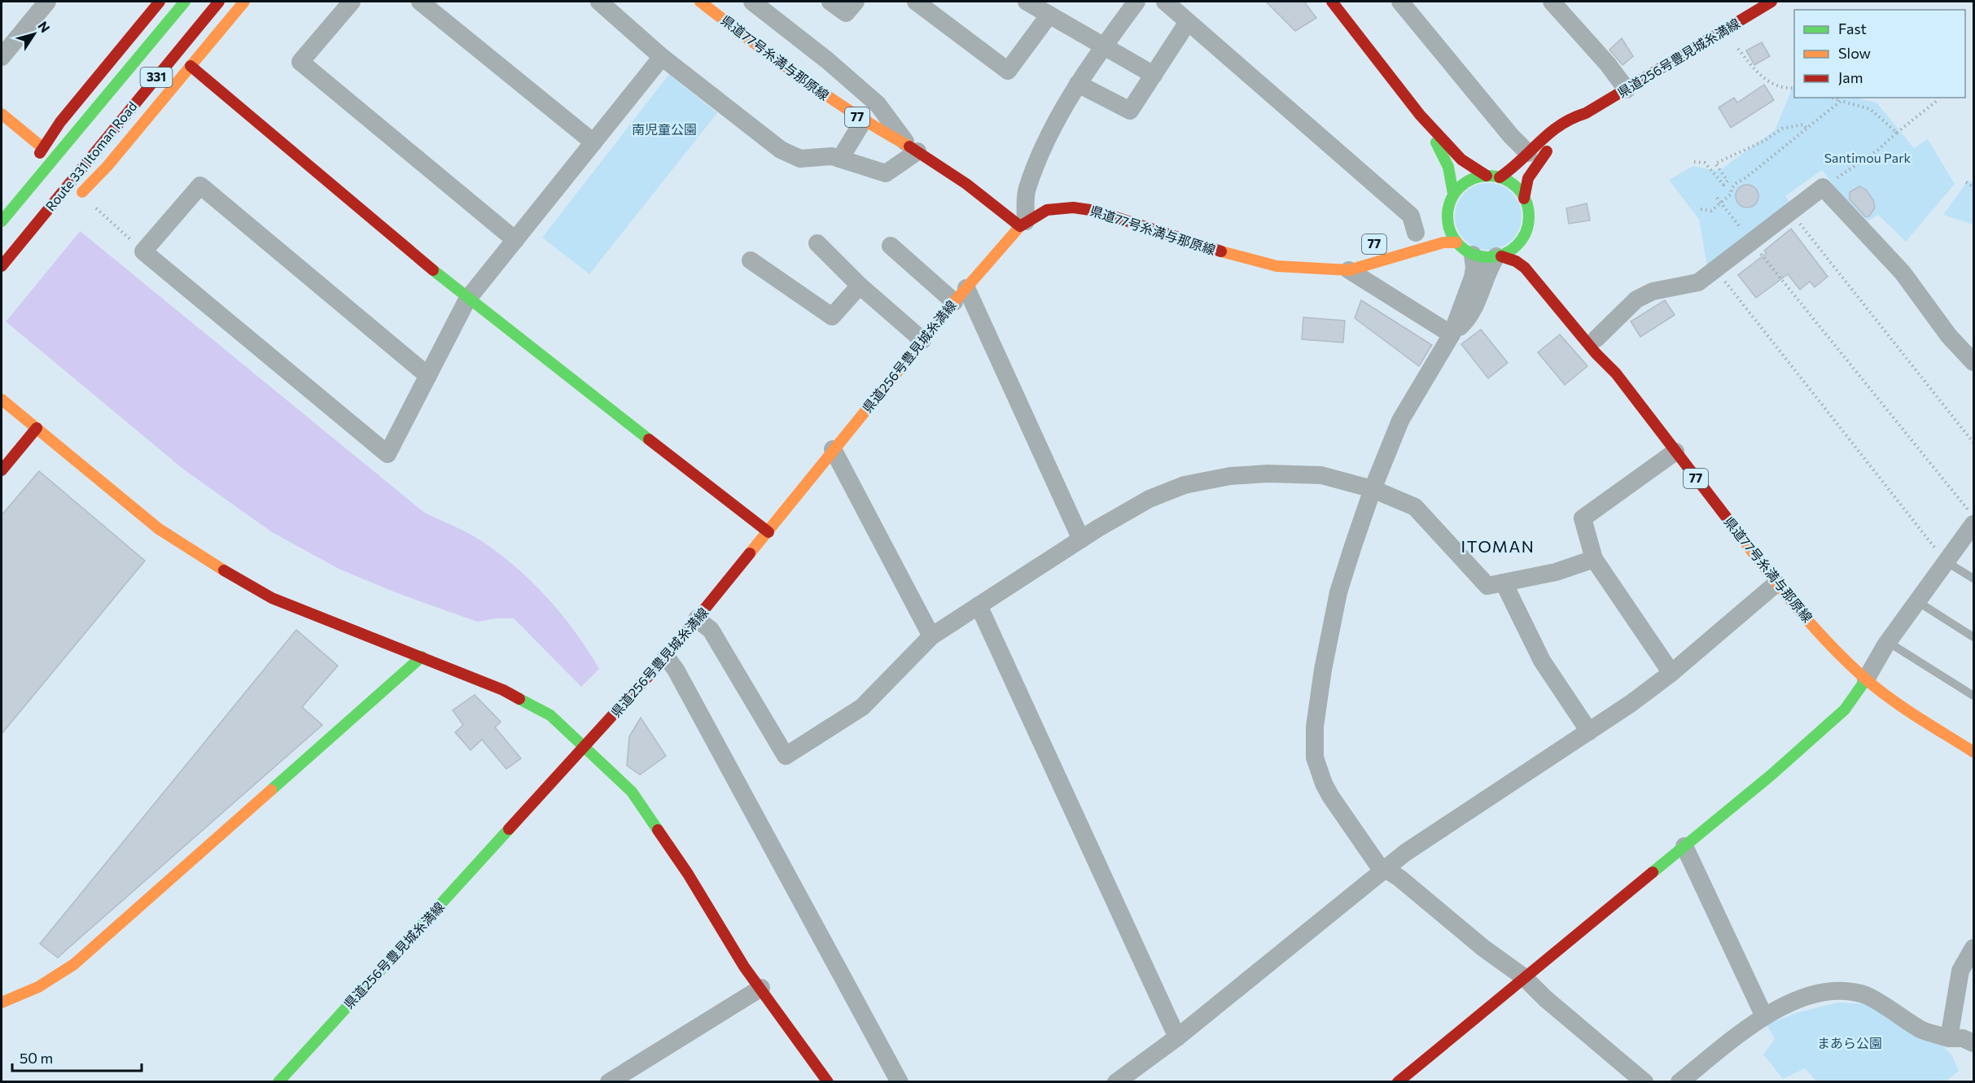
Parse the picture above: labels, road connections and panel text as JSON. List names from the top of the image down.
{
  "streets": {
    "main road": [
      "県道77号糸満与那原線",
      "県道256号豊見城糸満線",
      "331",
      "77",
      "Route 331 Itoman Road"
    ]
  },
  "crossings": [
    ["県道77号糸満与那原線", "県道256号豊見城糸満線"],
    ["県道77号糸満与那原線", "77"],
    ["県道256号豊見城糸満線", "77"]
  ],
  "districts": ["ITOMAN"],
  "parks": ["南児童公園", "Santimou Park", "まあら公園"],
  "legend": ["Fast", "Slow", "Jam"],
  "scale_bar": "50 m",
  "north": "top right"
}
